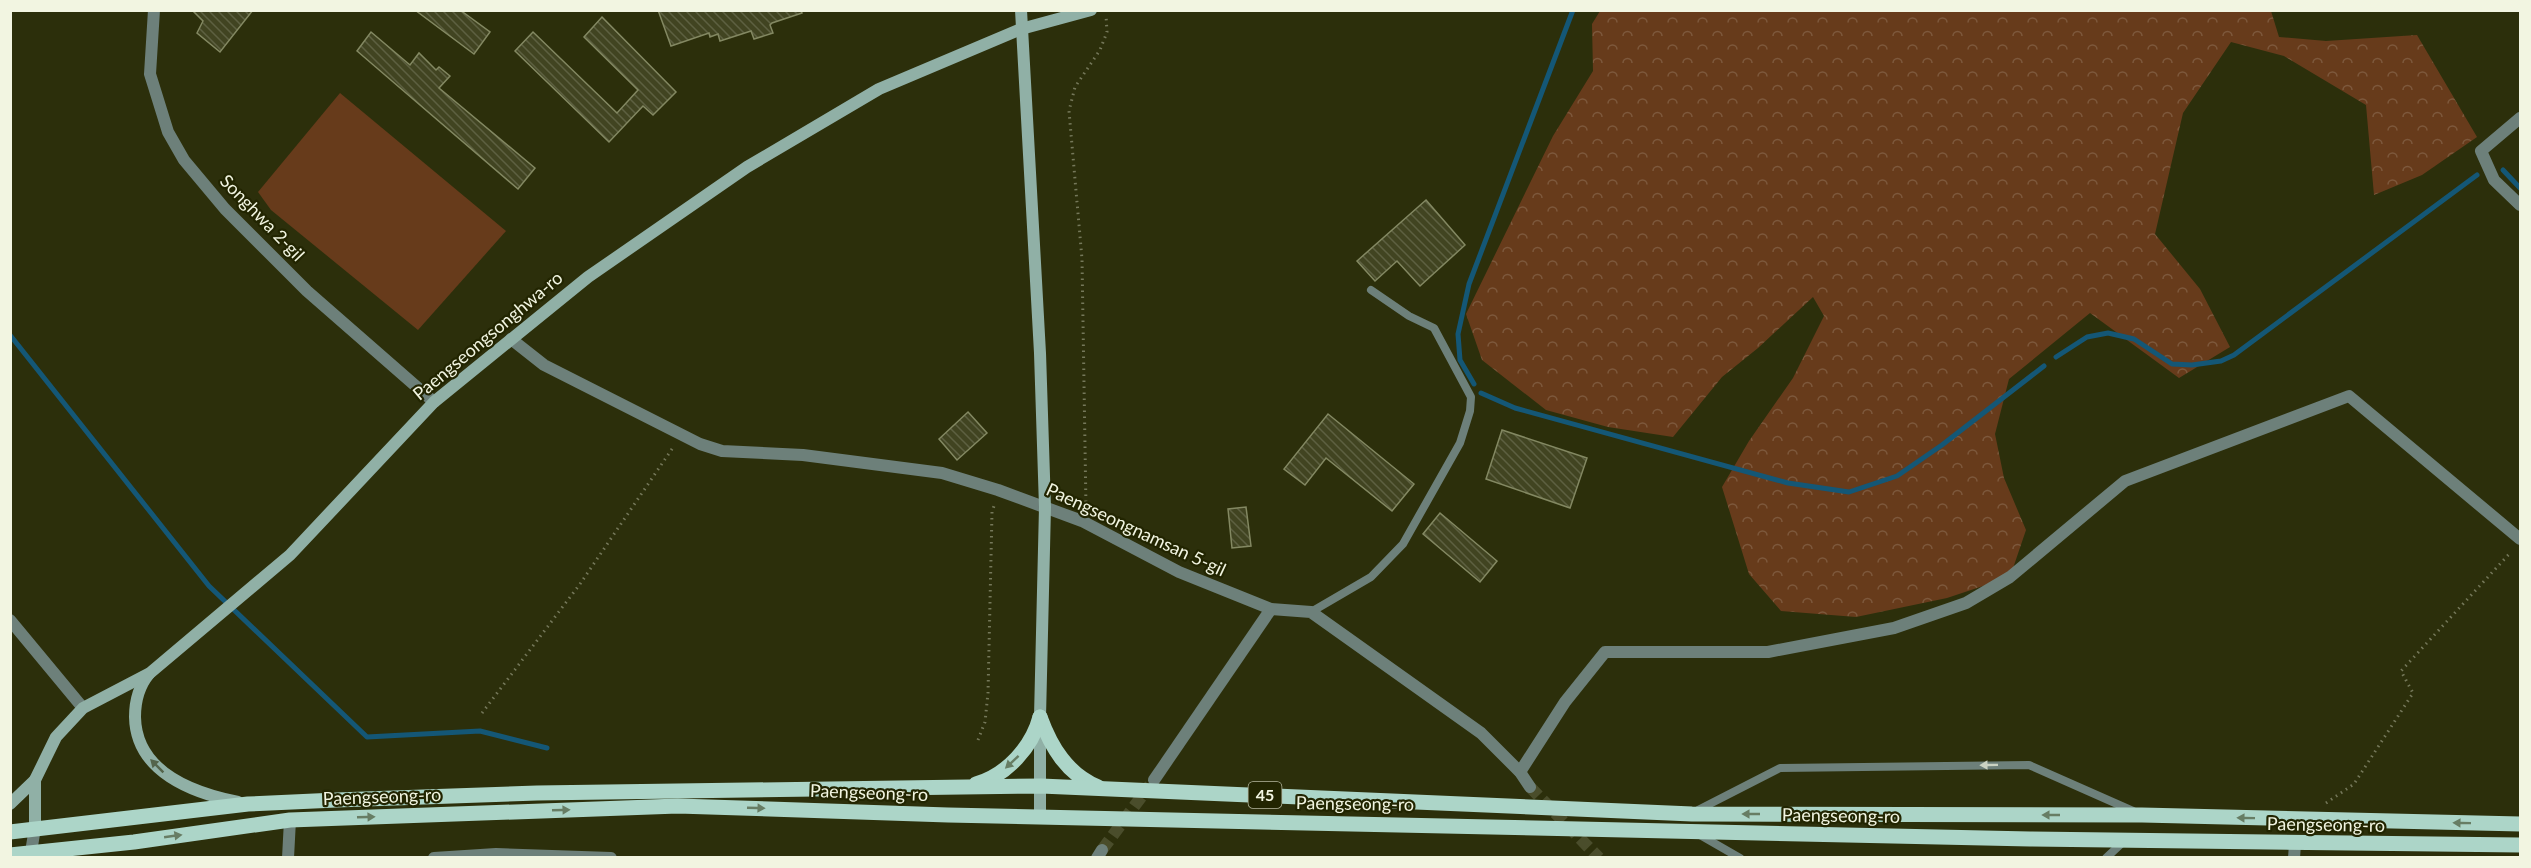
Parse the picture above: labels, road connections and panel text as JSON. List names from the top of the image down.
{
  "streets": {
    "main road": ["Paengseong-ro", "45"],
    "street": ["Songhwa 2-gil", "Paengseongsonghwa-ro", "Paengseongnamsan 5-gil"]
  },
  "crossings": [
    ["Songhwa 2-gil", "Paengseongsonghwa-ro"],
    ["Paengseongsonghwa-ro", "Paengseongnamsan 5-gil"],
    ["Paengseongsonghwa-ro", "Paengseong-ro"]
  ]
}
